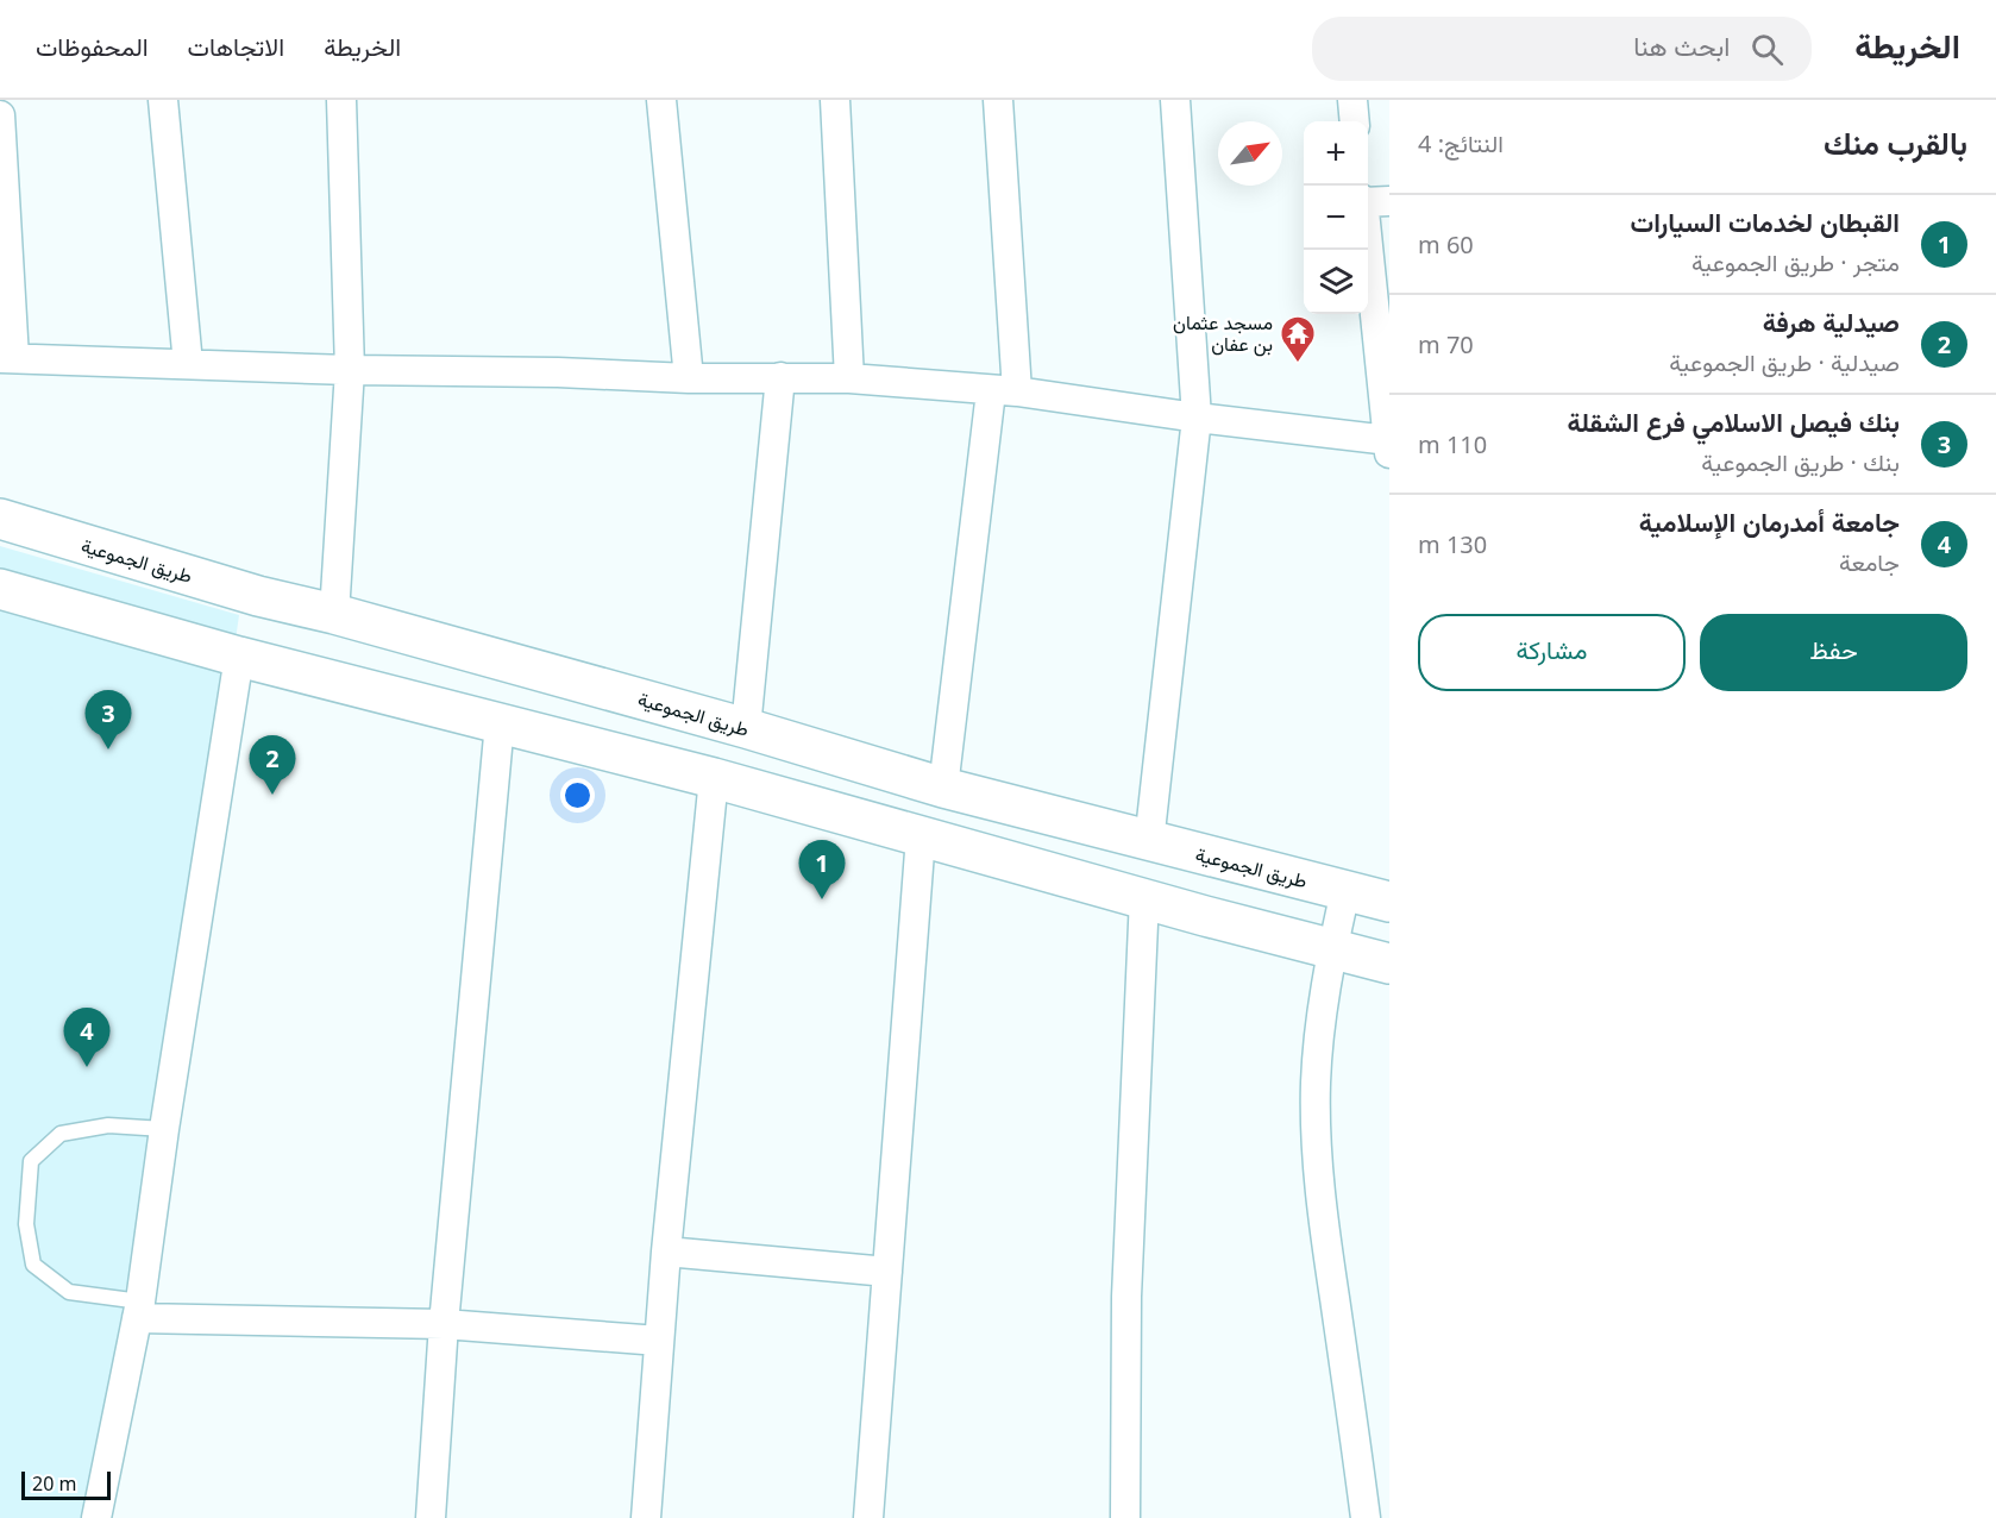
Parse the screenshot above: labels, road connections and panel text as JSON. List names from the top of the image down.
{
  "streets": {
    "main road": ["طريق الجموعية"]
  },
  "places": {
    "temple": ["مسجد عثمان بن عفان"]
  },
  "scale_bar": "20 m",
  "north": "top right",
  "page": {
    "header": "الخريطة",
    "search": "ابحث هنا",
    "nav": ["الخريطة", "الاتجاهات", "المحفوظات"],
    "heading": ["بالقرب منك", "النتائج: 4"],
    "map_buttons": ["+", "−"],
    "list": [
      {
        "mark": "1",
        "name": "القبطان لخدمات السيارات",
        "note": "متجر · طريق الجموعية",
        "value": "60 m"
      },
      {
        "mark": "2",
        "name": "صيدلية هرفة",
        "note": "صيدلية · طريق الجموعية",
        "value": "70 m"
      },
      {
        "mark": "3",
        "name": "بنك فيصل الاسلامي فرع الشقلة",
        "note": "بنك · طريق الجموعية",
        "value": "110 m"
      },
      {
        "mark": "4",
        "name": "جامعة أمدرمان الإسلامية",
        "note": "جامعة",
        "value": "130 m"
      }
    ],
    "buttons": ["حفظ", "مشاركة"],
    "pins": [
      "3",
      "2",
      "1",
      "4"
    ],
    "scale": "20 m"
  }
}
